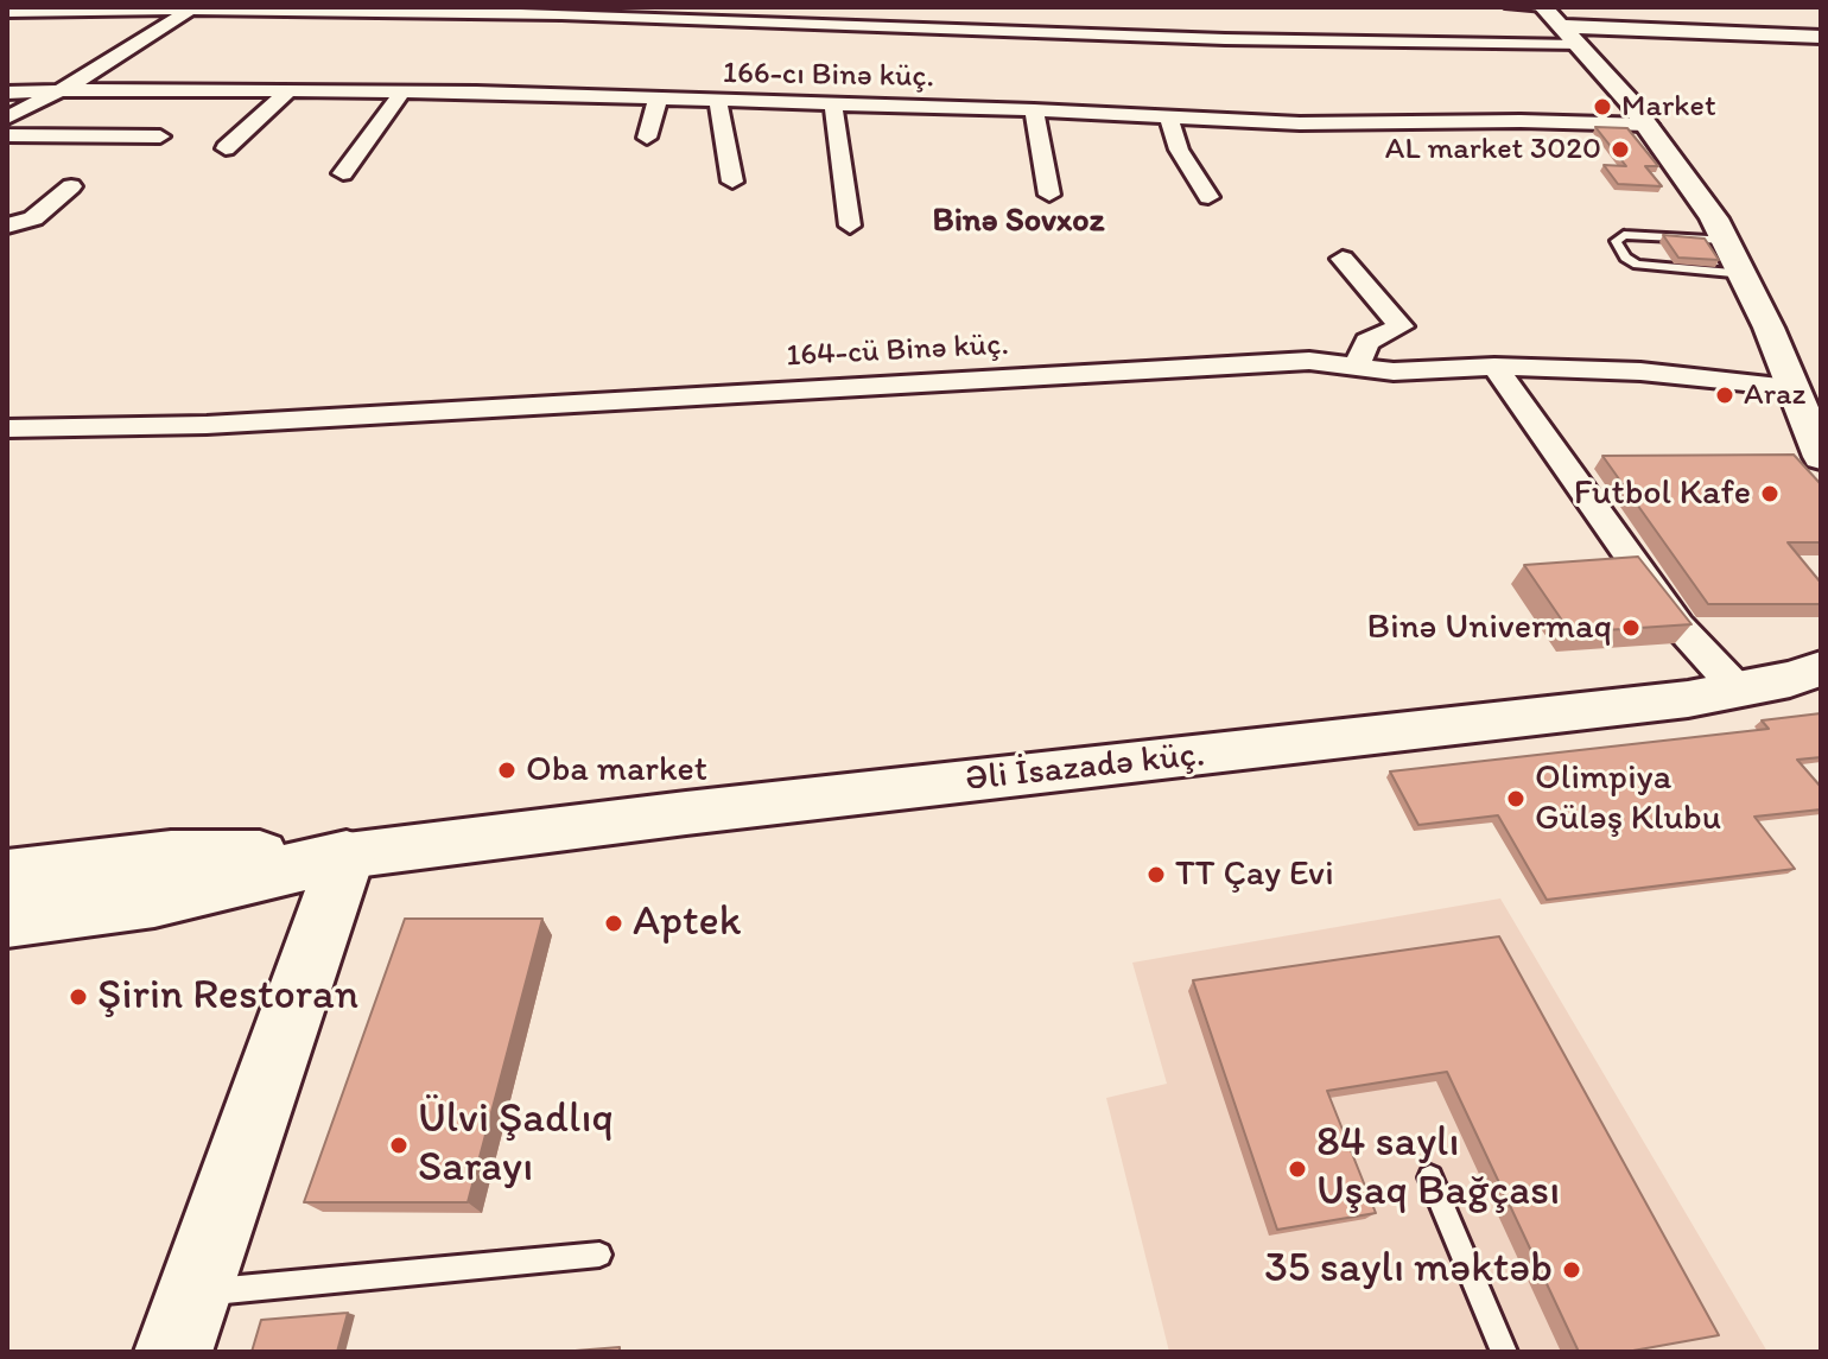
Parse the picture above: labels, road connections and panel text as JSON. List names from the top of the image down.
{
  "streets": {
    "street": ["166-cı Binə küç.", "164-cü Binə küç.", "Əli İsazadə küç."]
  },
  "districts": ["Binə Sovxoz"],
  "places": [
    "Market",
    "AL market 3020",
    "Araz",
    "Futbol Kafe",
    "Binə Univermaq",
    "Oba market",
    "Olimpiya Güləş Klubu",
    "TT Çay Evi",
    "Aptek",
    "Şirin Restoran",
    "Ülvi Şadlıq Sarayı",
    "84 saylı Uşaq Bağçası",
    "35 saylı məktəb"
  ]
}
